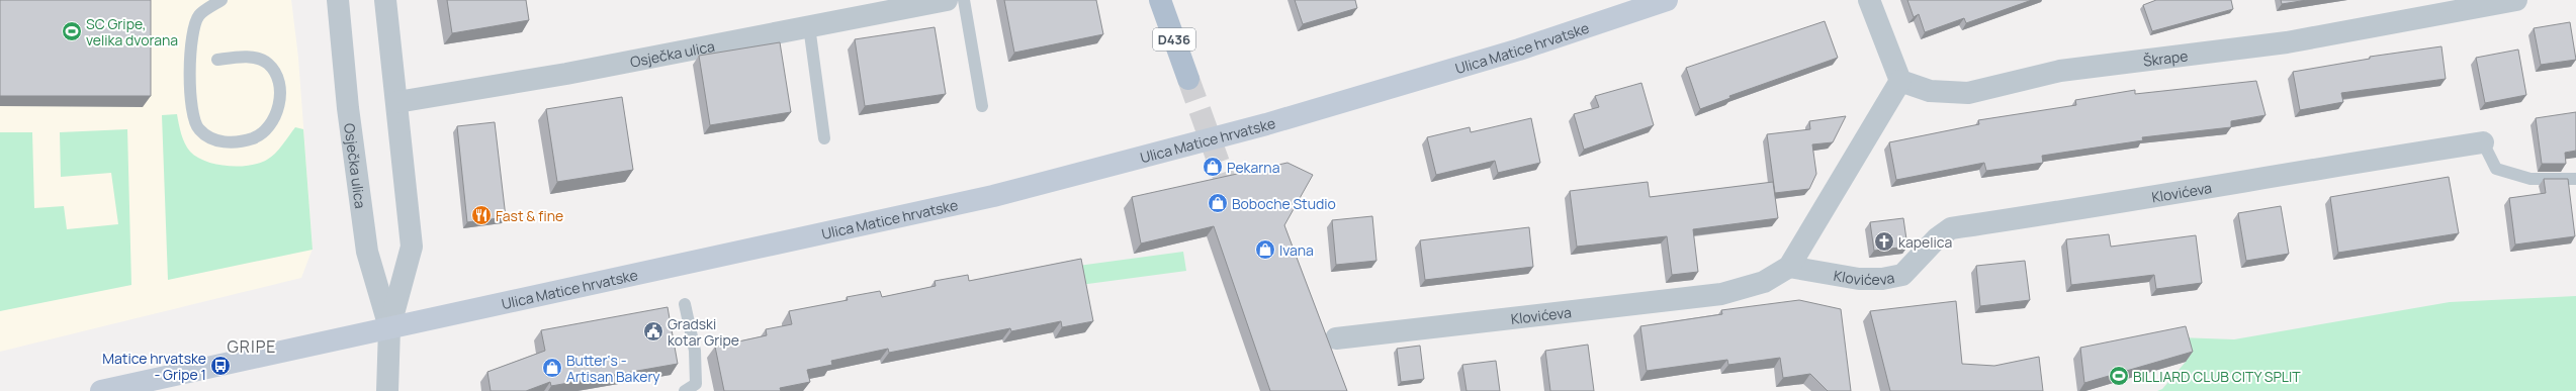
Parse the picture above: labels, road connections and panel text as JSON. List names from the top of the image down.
{
  "streets": {
    "main road": ["D436"],
    "street": [
      "Ulica Matice hrvatske",
      "Osječka ulica",
      "Škrape",
      "Klovićeva"
    ]
  },
  "crossings": [
    ["Ulica Matice hrvatske", "Osječka ulica"],
    ["Škrape", "Klovićeva"]
  ],
  "districts": ["GRIPE"],
  "places": {
    "sports": ["SC Gripe, velika dvorana", "BILLIARD CLUB CITY SPLIT"],
    "shop": [
      "Pekarna",
      "Boboche Studio",
      "Ivana",
      "Butter‘s - Artisan Bakery"
    ],
    "restaurant": ["Fast & fine"],
    "church": ["kapelica"],
    "public building": ["Gradski kotar Gripe"],
    "bus stop": ["Matice hrvatske - Gripe 1"]
  }
}
